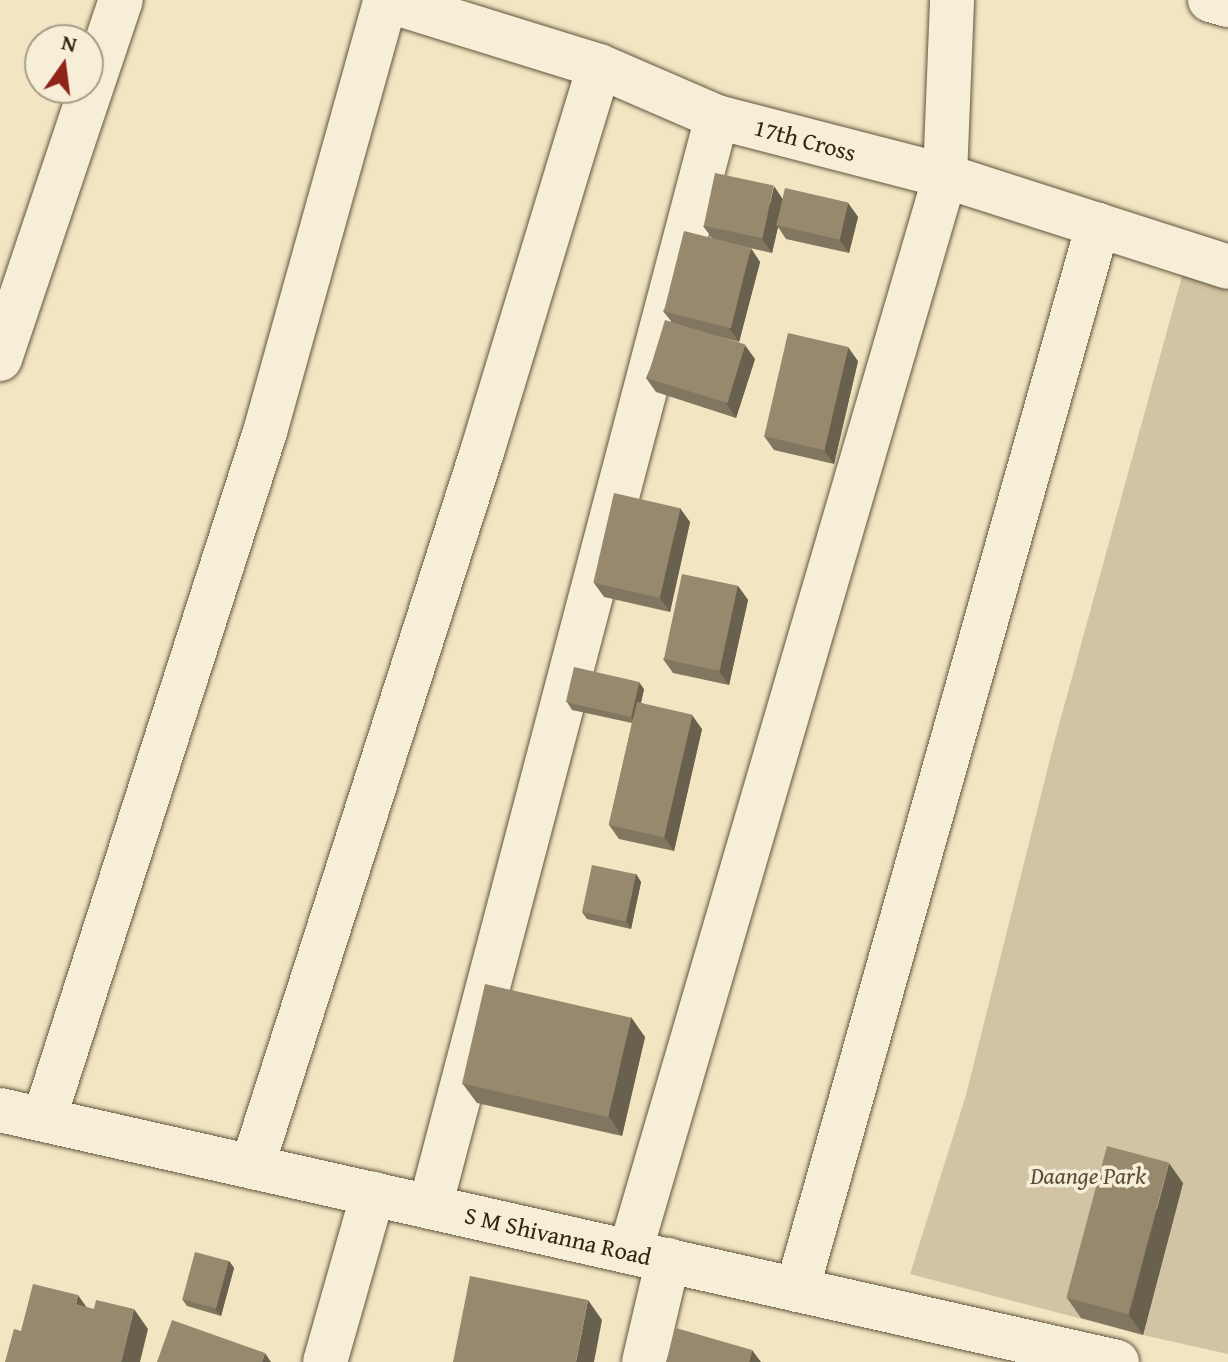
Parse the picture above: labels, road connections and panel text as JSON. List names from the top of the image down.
{
  "streets": {
    "street": ["17th Cross", "S M Shivanna Road"]
  },
  "parks": ["Daange Park"],
  "north": "top"
}
